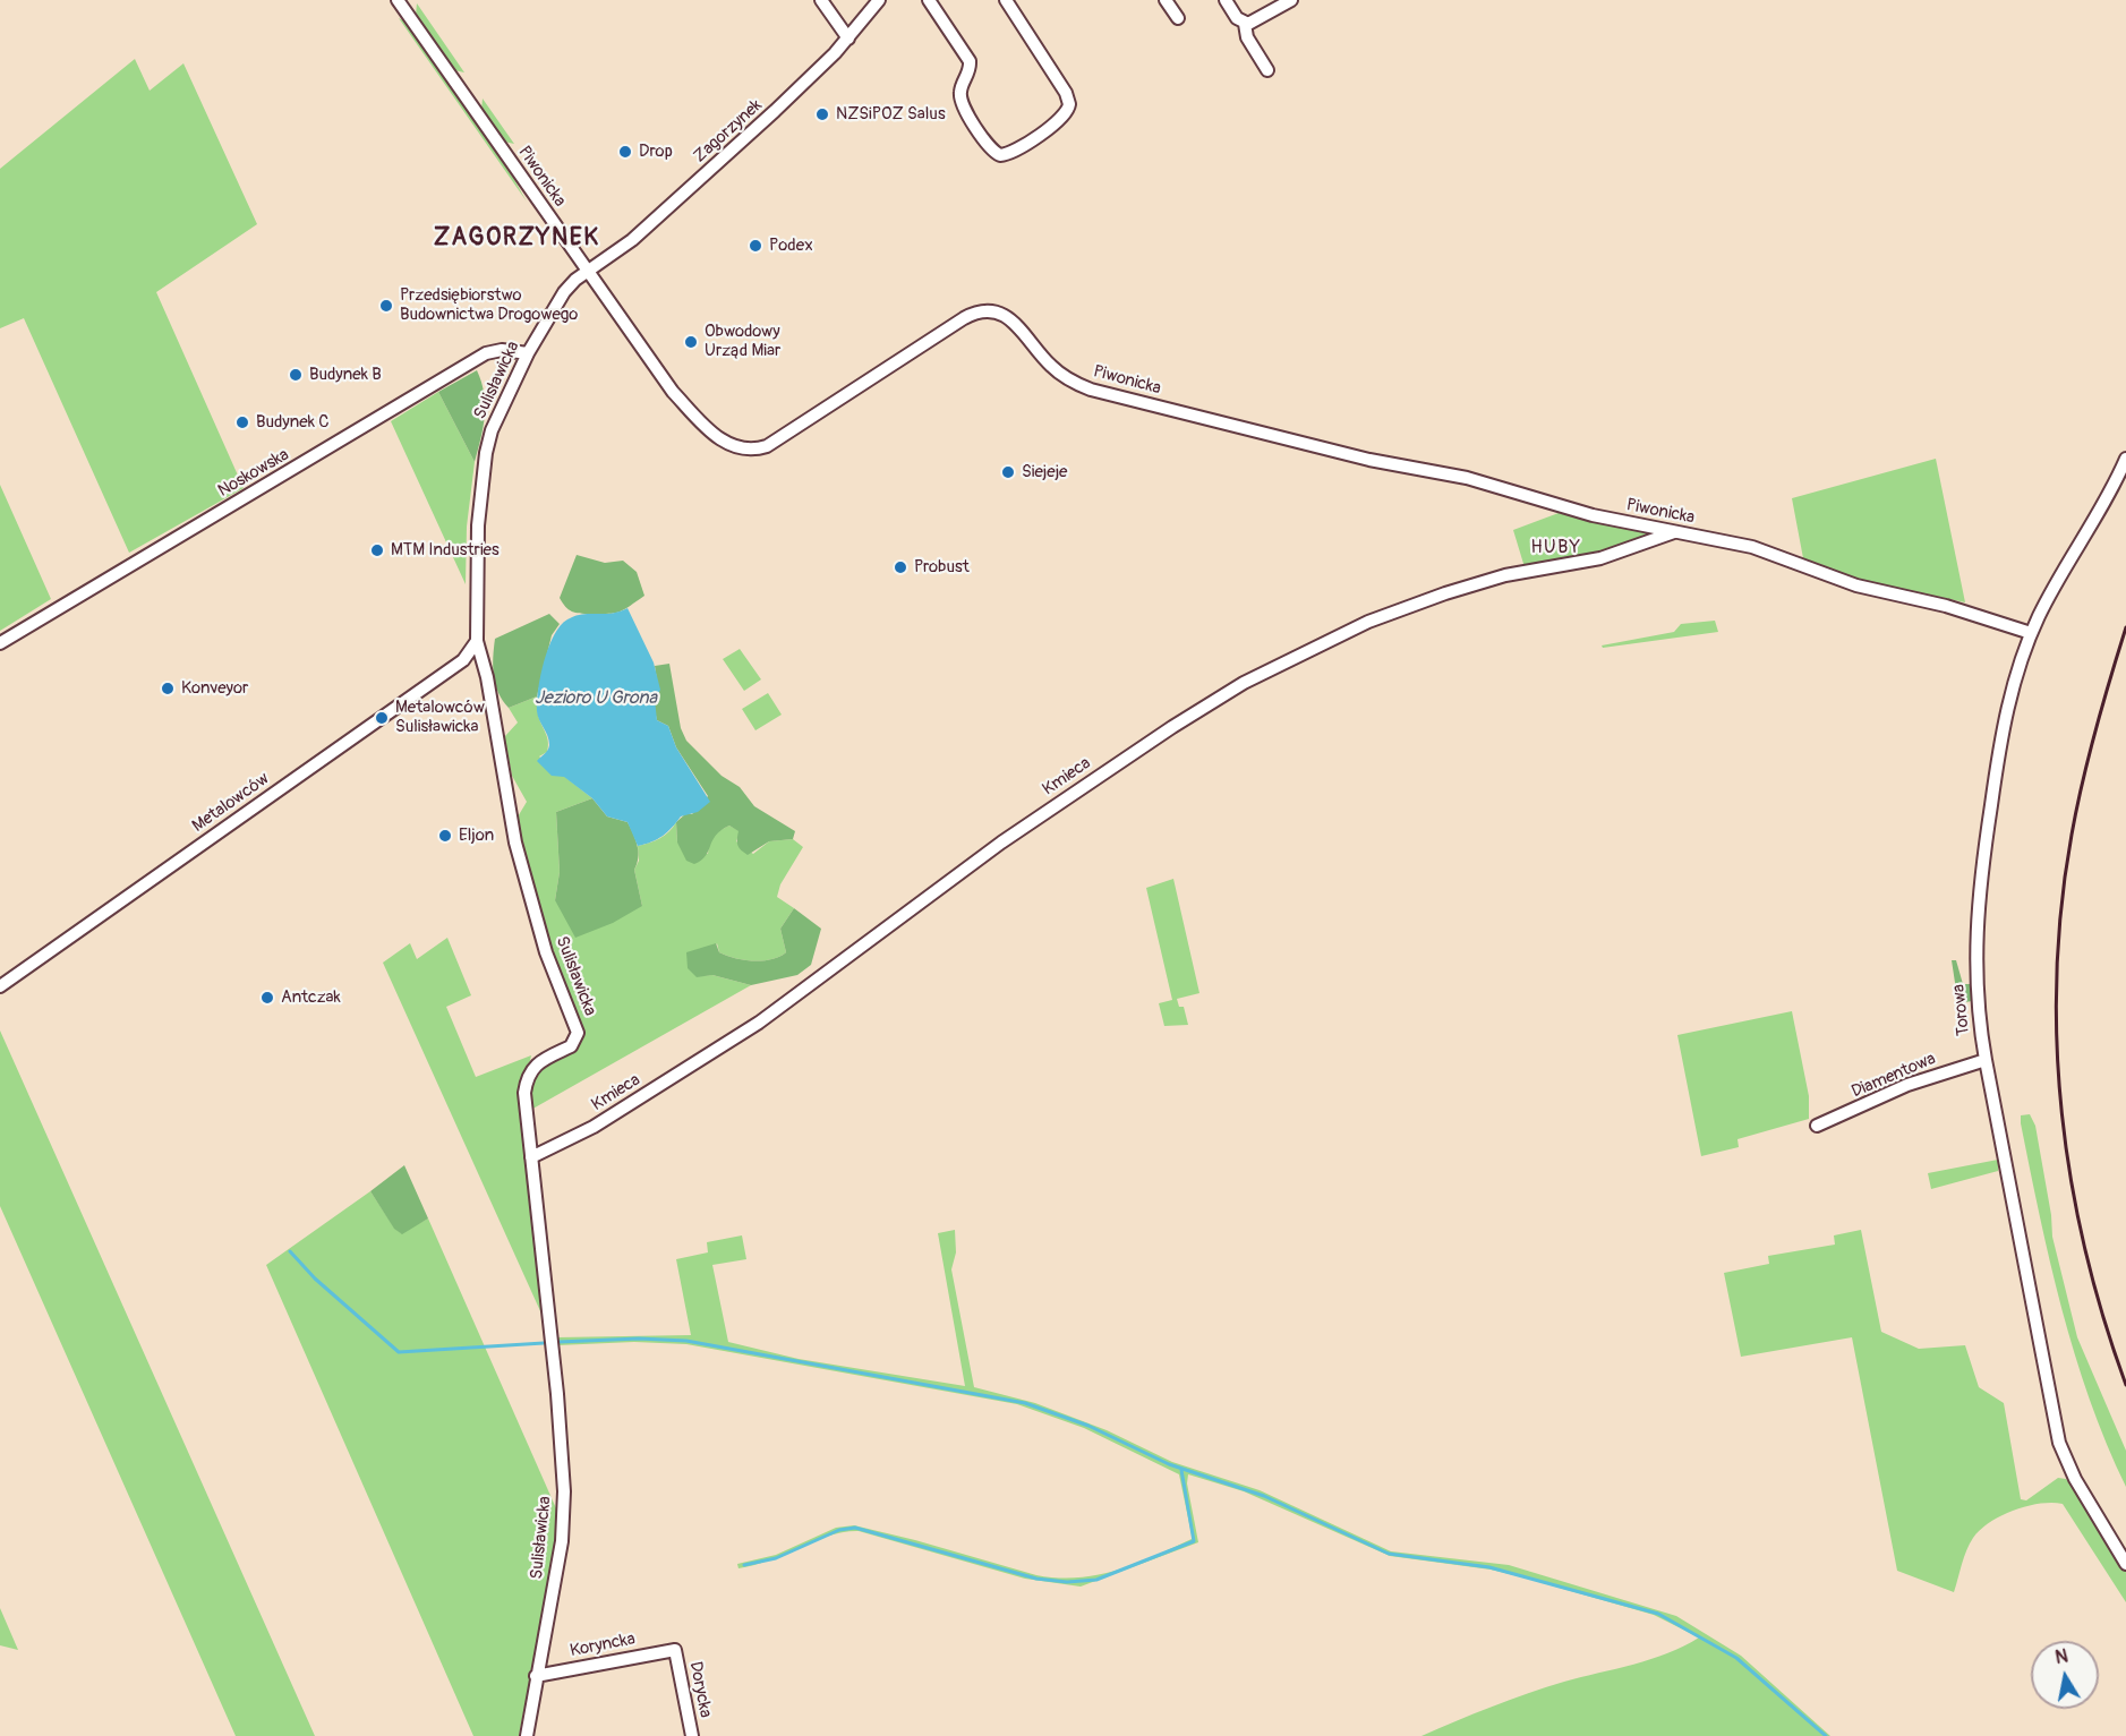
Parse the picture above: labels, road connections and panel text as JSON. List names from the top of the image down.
{
  "streets": {
    "street": [
      "Zagorzynek",
      "Piwonicka",
      "Sulisławicka",
      "Noskowska",
      "Kmieca",
      "Metalowców",
      "Torowa",
      "Diamentowa",
      "Koryncka",
      "Dorycka"
    ]
  },
  "crossings": [
    ["Zagorzynek", "Piwonicka"],
    ["Zagorzynek", "Sulisławicka"],
    ["Piwonicka", "Sulisławicka"],
    ["Piwonicka", "Kmieca"],
    ["Piwonicka", "Torowa"],
    ["Sulisławicka", "Noskowska"],
    ["Sulisławicka", "Kmieca"],
    ["Sulisławicka", "Metalowców"],
    ["Sulisławicka", "Koryncka"],
    ["Torowa", "Diamentowa"],
    ["Koryncka", "Dorycka"]
  ],
  "districts": ["ZAGORZYNEK", "HUBY"],
  "water": ["Jezioro U Grona"],
  "places": [
    "NZSiPOZ Salus",
    "Drop",
    "Podex",
    "Przedsiębiorstwo Budownictwa Drogowego",
    "Obwodowy Urząd Miar",
    "Budynek B",
    "Budynek C",
    "Siejeje",
    "MTM Industries",
    "Probust",
    "Konveyor",
    "Metalowców Sulisławicka",
    "Eljon",
    "Antczak"
  ],
  "north": "top"
}
